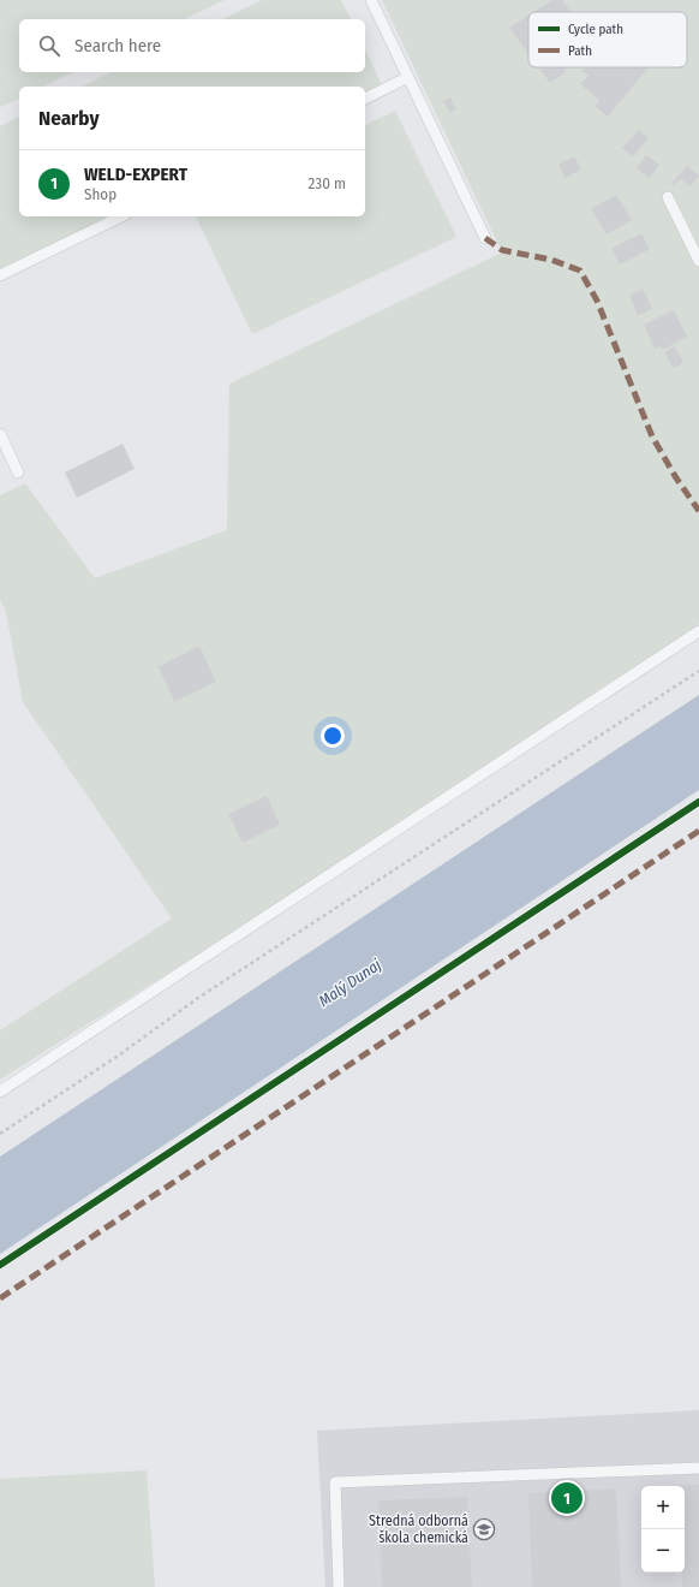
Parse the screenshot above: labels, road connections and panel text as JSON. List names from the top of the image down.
{
  "water": ["Malý Dunaj"],
  "places": {
    "school or university": ["Stredná odborná škola chemická"]
  },
  "legend": ["Cycle path", "Path"],
  "page": {
    "search": "Search here",
    "heading": "Nearby",
    "list": [
      {
        "mark": "1",
        "name": "WELD-EXPERT",
        "note": "Shop",
        "value": "230 m"
      }
    ],
    "pins": "1",
    "map_buttons": ["+", "−"]
  }
}
